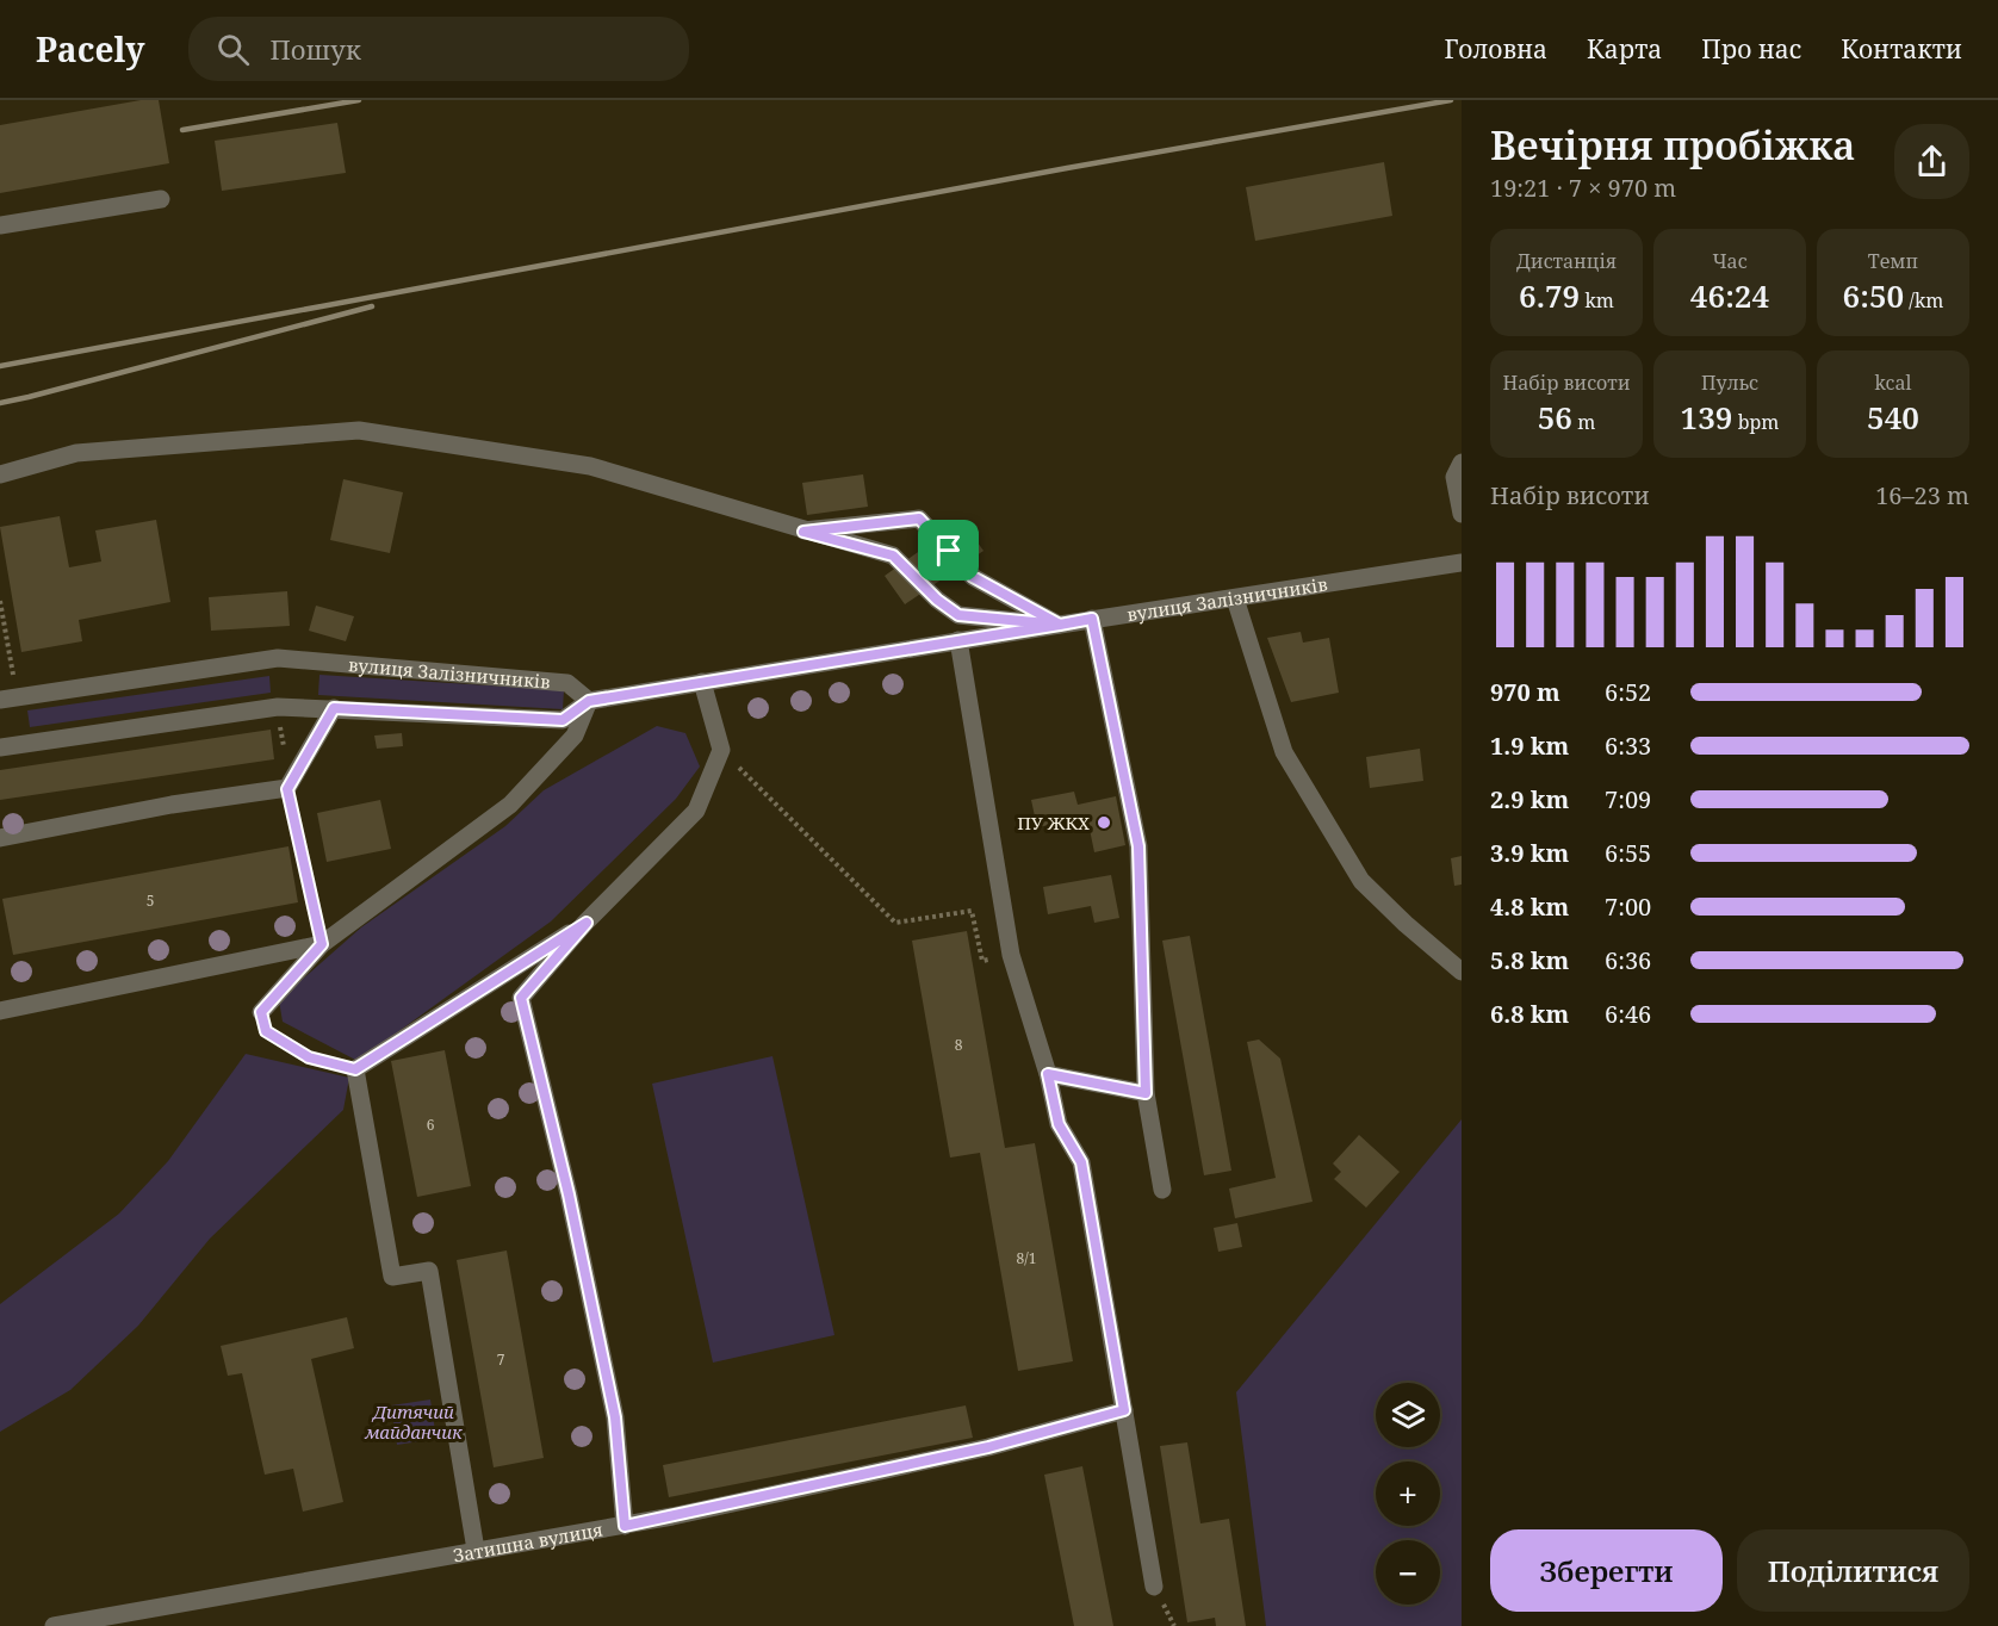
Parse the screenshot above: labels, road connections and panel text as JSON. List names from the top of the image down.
{
  "streets": {
    "street": ["вулиця Залізничників", "Затишна вулиця"]
  },
  "parks": ["Дитячий майданчик"],
  "places": ["ПУ ЖКХ"],
  "house_numbers": [
    "5",
    "8",
    "6",
    "8/1",
    "7"
  ],
  "page": {
    "header": "Pacely",
    "search": "Пошук",
    "nav": [
      "Головна",
      "Карта",
      "Про нас",
      "Контакти"
    ],
    "heading": ["Вечірня пробіжка", "19:21 · 7 × 970 m"],
    "stats": [
      ["Дистанція", "6.79 km"],
      ["Час", "46:24"],
      ["Темп", "6:50 /km"],
      ["Набір висоти", "56 m"],
      ["Пульс", "139 bpm"],
      ["kcal", "540"]
    ],
    "chart": ["Набір висоти", "16–23 m"],
    "list": [
      {
        "name": "970 m",
        "note": "6:52"
      },
      {
        "name": "1.9 km",
        "note": "6:33"
      },
      {
        "name": "2.9 km",
        "note": "7:09"
      },
      {
        "name": "3.9 km",
        "note": "6:55"
      },
      {
        "name": "4.8 km",
        "note": "7:00"
      },
      {
        "name": "5.8 km",
        "note": "6:36"
      },
      {
        "name": "6.8 km",
        "note": "6:46"
      }
    ],
    "map_buttons": ["+", "−"],
    "buttons": ["Зберегти", "Поділитися"]
  }
}
